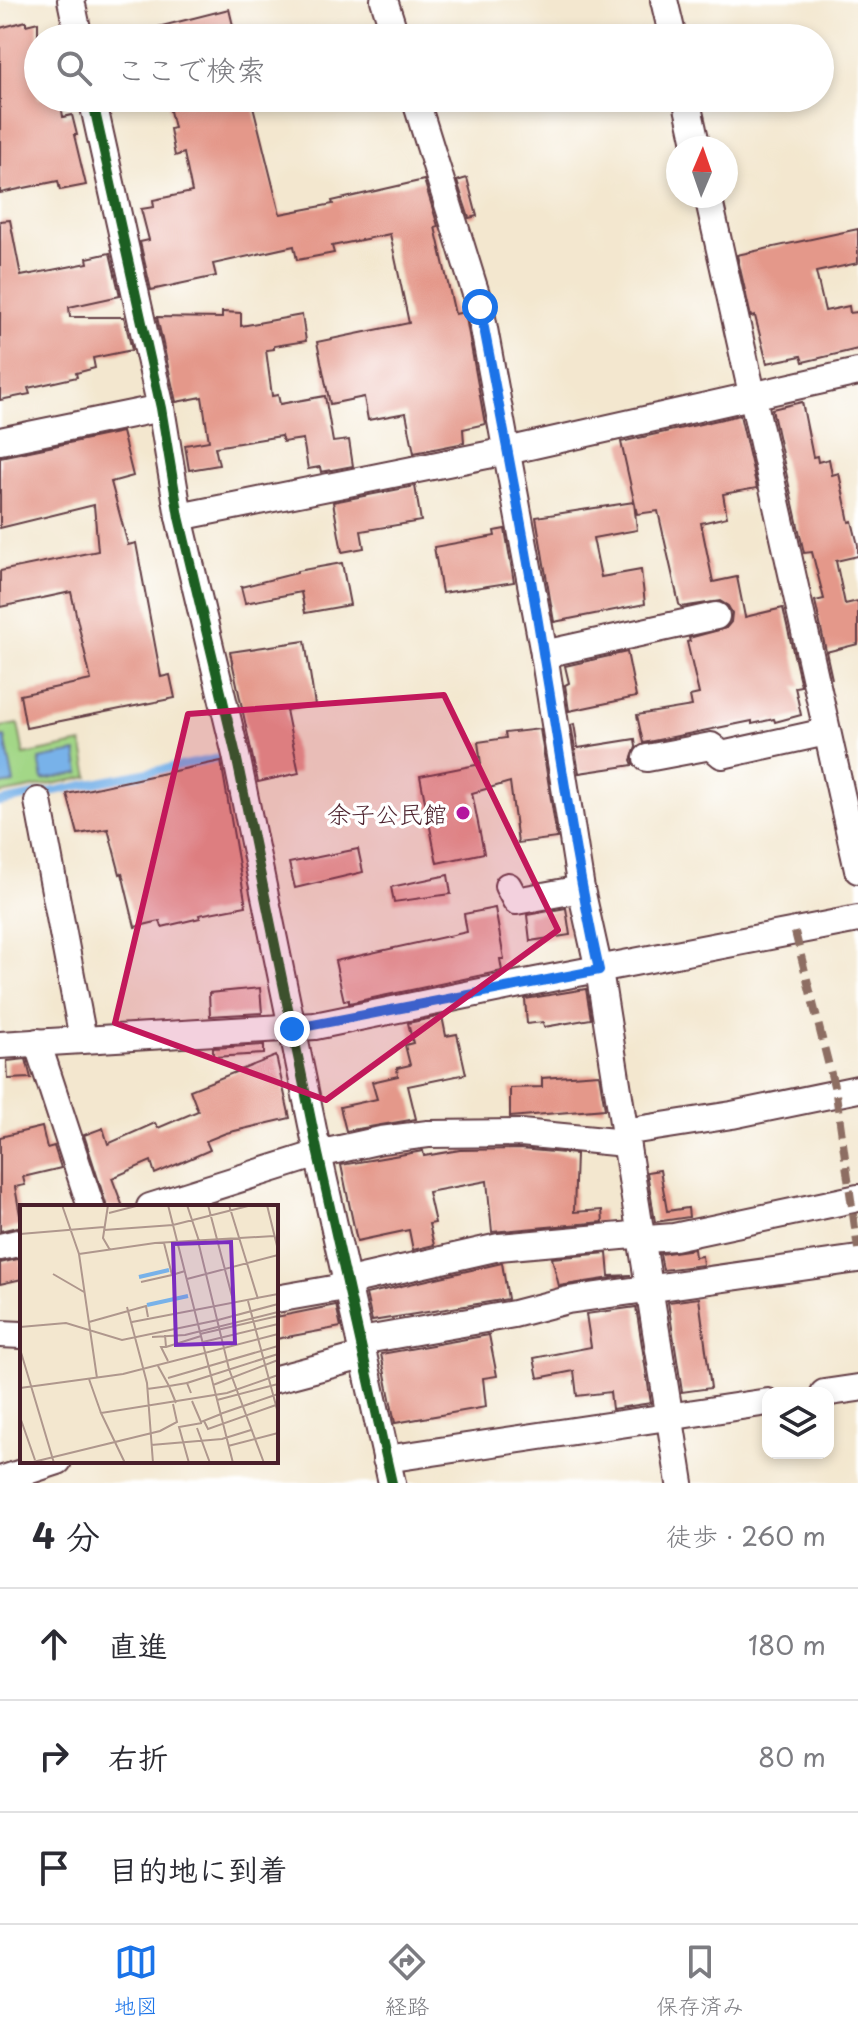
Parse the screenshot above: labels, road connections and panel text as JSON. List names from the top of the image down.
{
  "places": ["余子公民館"],
  "north": "top",
  "page": {
    "search": "ここで検索",
    "heading": ["4 分", "徒歩 · 260 m"],
    "list": [
      ["直進", "180 m"],
      ["右折", "80 m"],
      "目的地に到着"
    ],
    "nav": ["地図", "経路", "保存済み"]
  }
}
